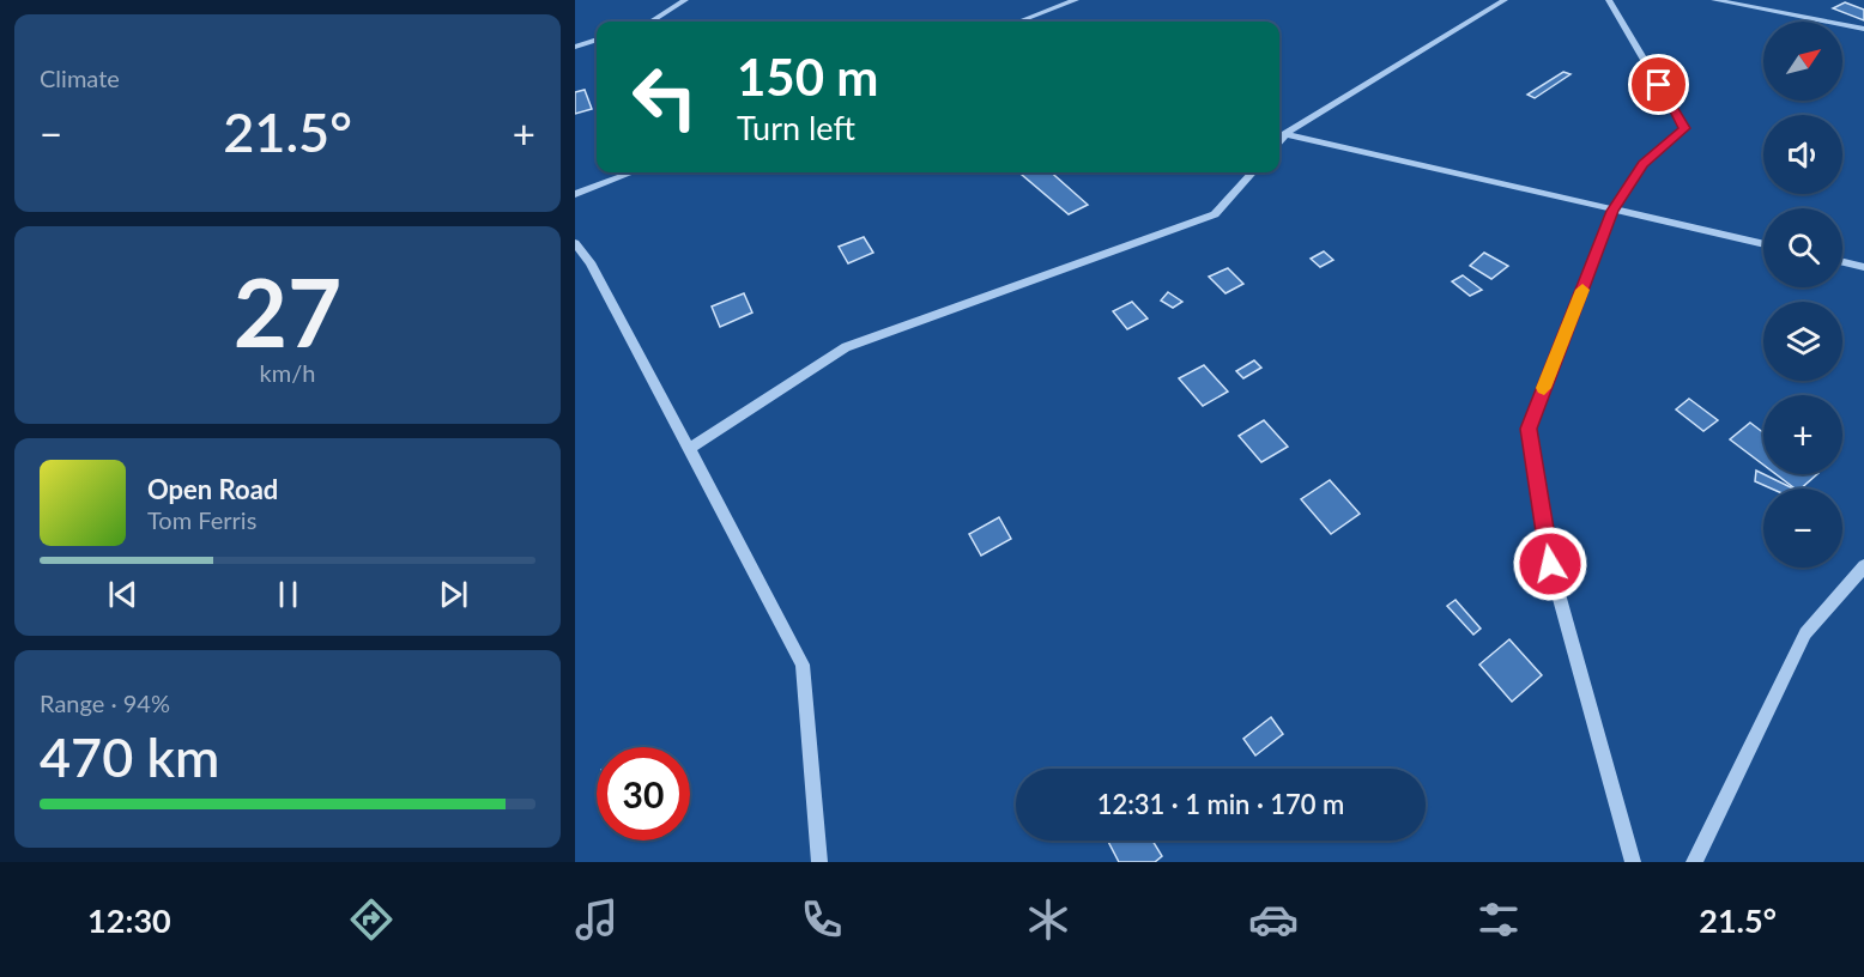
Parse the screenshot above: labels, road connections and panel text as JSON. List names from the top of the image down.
{
  "north": "top right",
  "page": {
    "tile": [
      "Climate",
      ["27", "km/h"],
      ["Range · 94%", "470 km"]
    ],
    "map_buttons": ["+", "−"],
    "turn": ["150 m", "Turn left"],
    "heat": ["−", "21.5°", "+"],
    "song": ["Open Road", "Tom Ferris"],
    "limit": "30",
    "trip": "12:31 · 1 min · 170 m",
    "tabs": ["12:30", "21.5°"]
  }
}
